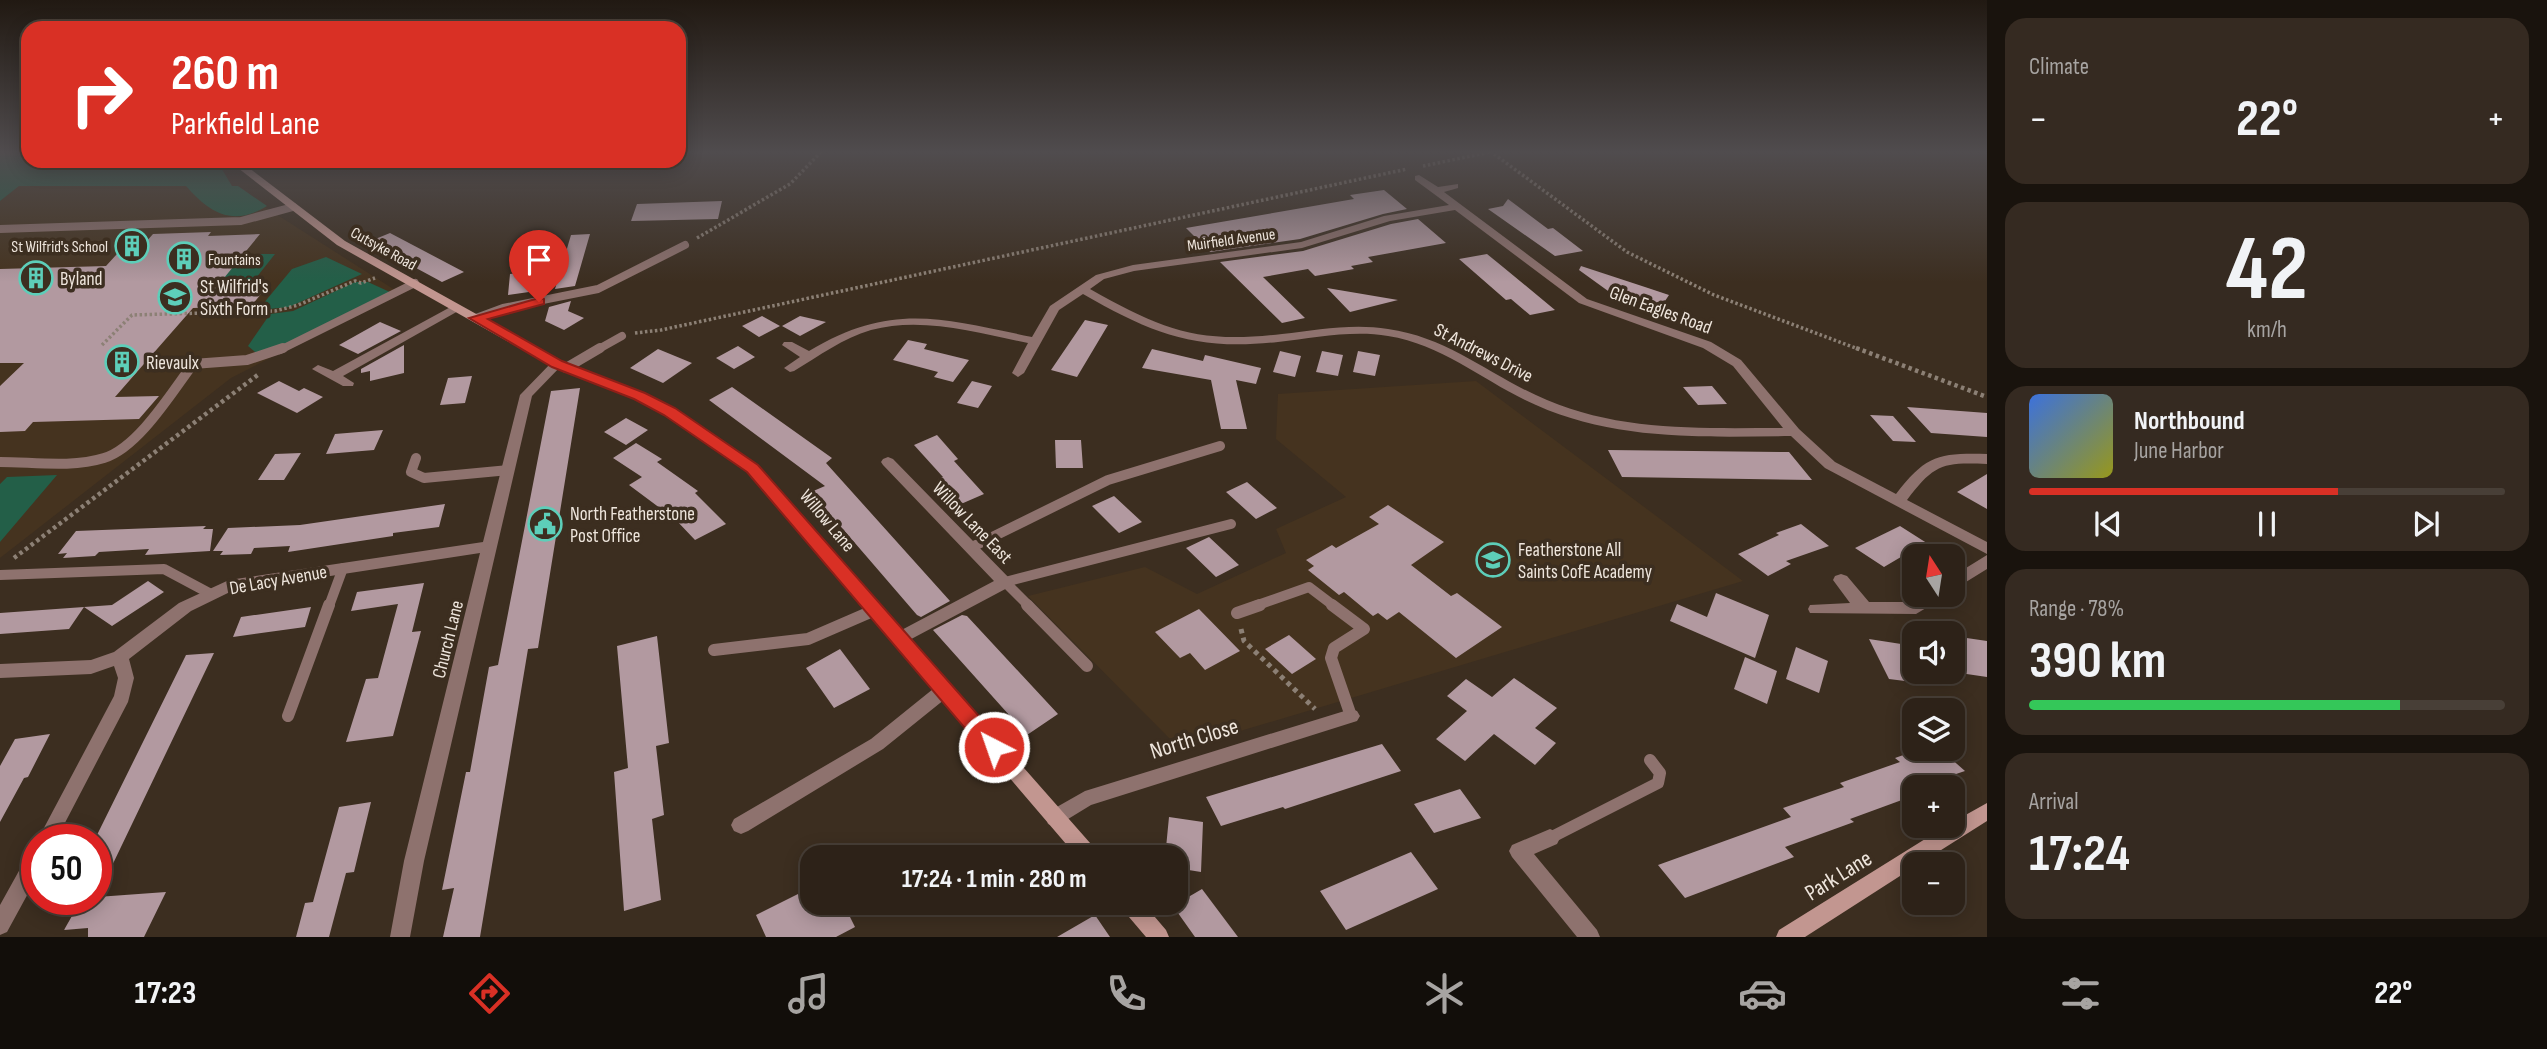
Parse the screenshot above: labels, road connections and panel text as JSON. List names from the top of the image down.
{
  "streets": {
    "main road": ["Cutsyke Road", "Willow Lane", "Park Lane"],
    "street": [
      "Muirfield Avenue",
      "Glen Eagles Road",
      "St Andrews Drive",
      "Willow Lane East",
      "De Lacy Avenue",
      "Church Lane",
      "North Close"
    ]
  },
  "crossings": [
    ["Muirfield Avenue", "Glen Eagles Road"],
    ["Muirfield Avenue", "St Andrews Drive"],
    ["Cutsyke Road", "Willow Lane"],
    ["Glen Eagles Road", "St Andrews Drive"],
    ["Willow Lane", "Willow Lane East"],
    ["Willow Lane", "Church Lane"],
    ["Willow Lane", "North Close"],
    ["De Lacy Avenue", "Church Lane"]
  ],
  "places": {
    "building": [
      "St Wilfrid's School",
      "Fountains",
      "Byland",
      "Rievaulx"
    ],
    "school or university": ["St Wilfrid's Sixth Form", "Featherstone All Saints CofE Academy"],
    "public building": ["North Featherstone Post Office"]
  },
  "north": "top",
  "page": {
    "tile": [
      "Climate",
      ["42", "km/h"],
      ["Range · 78%", "390 km"],
      ["Arrival", "17:24"]
    ],
    "turn": ["260 m", "Parkfield Lane"],
    "heat": ["−", "22°", "+"],
    "song": ["Northbound", "June Harbor"],
    "map_buttons": ["+", "−"],
    "limit": "50",
    "trip": "17:24 · 1 min · 280 m",
    "tabs": ["17:23", "22°"]
  }
}
